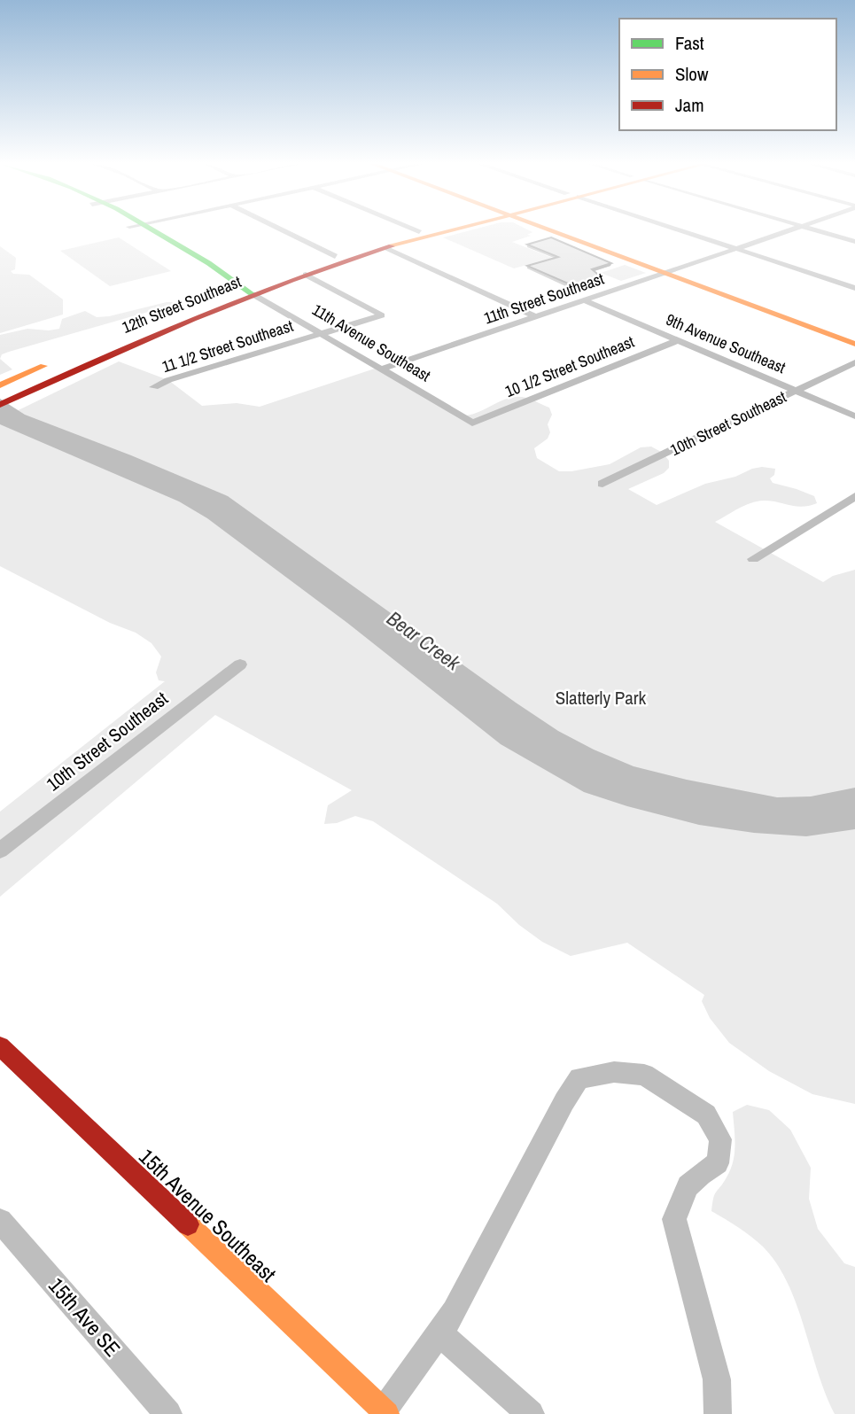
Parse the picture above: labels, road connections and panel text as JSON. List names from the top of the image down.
{
  "streets": {
    "main road": ["12th Street Southeast", "11th Avenue Southeast", "15th Avenue Southeast"],
    "street": [
      "11th Street Southeast",
      "9th Avenue Southeast",
      "11 1/2 Street Southeast",
      "10 1/2 Street Southeast",
      "10th Street Southeast",
      "15th Ave SE"
    ]
  },
  "crossings": [
    ["11th Street Southeast", "11th Avenue Southeast"],
    ["11th Street Southeast", "9th Avenue Southeast"],
    ["12th Street Southeast", "11th Avenue Southeast"],
    ["12th Street Southeast", "11 1/2 Street Southeast"],
    ["11th Avenue Southeast", "11 1/2 Street Southeast"],
    ["11th Avenue Southeast", "10 1/2 Street Southeast"],
    ["9th Avenue Southeast", "10 1/2 Street Southeast"],
    ["9th Avenue Southeast", "10th Street Southeast"]
  ],
  "water": ["Bear Creek"],
  "parks": ["Slatterly Park"],
  "legend": ["Fast", "Slow", "Jam"]
}
